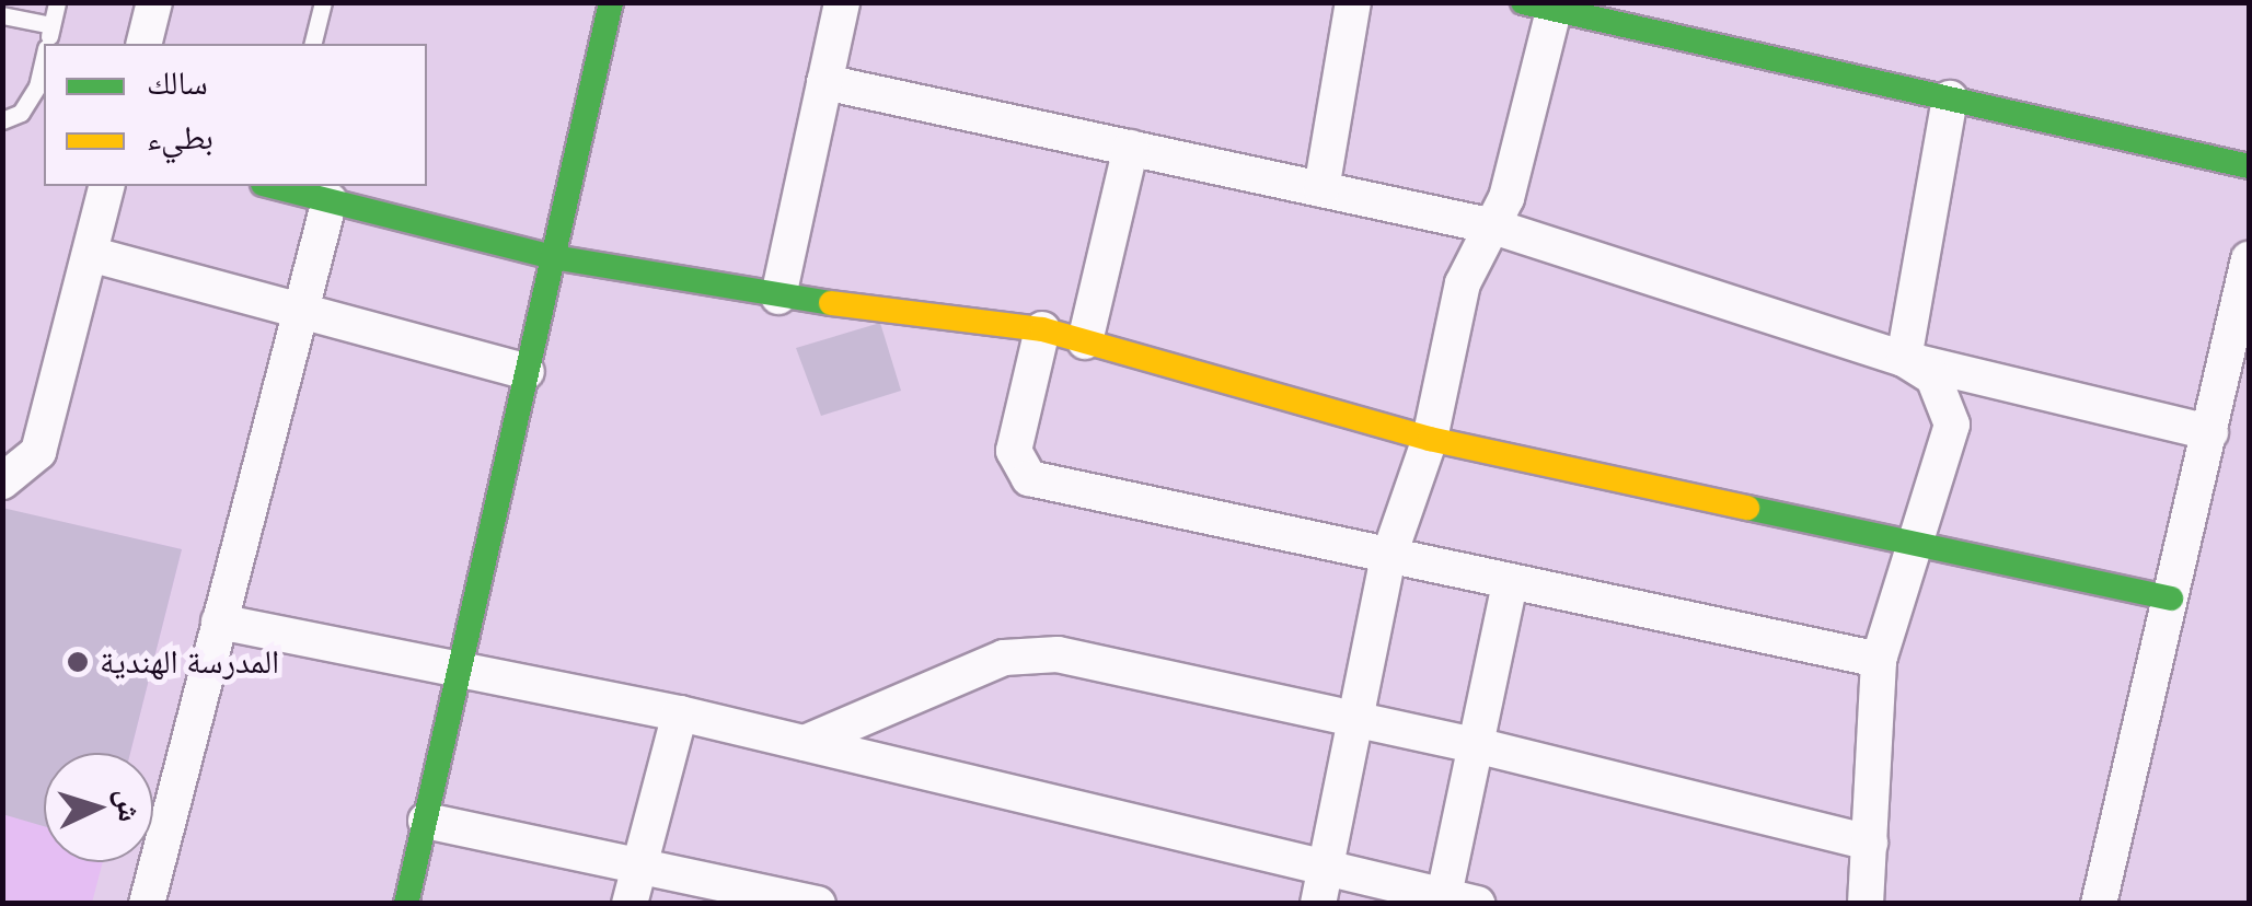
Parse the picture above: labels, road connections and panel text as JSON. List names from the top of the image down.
{
  "places": ["المدرسة الهندية"],
  "legend": ["سالك", "بطيء"],
  "north": "right"
}
